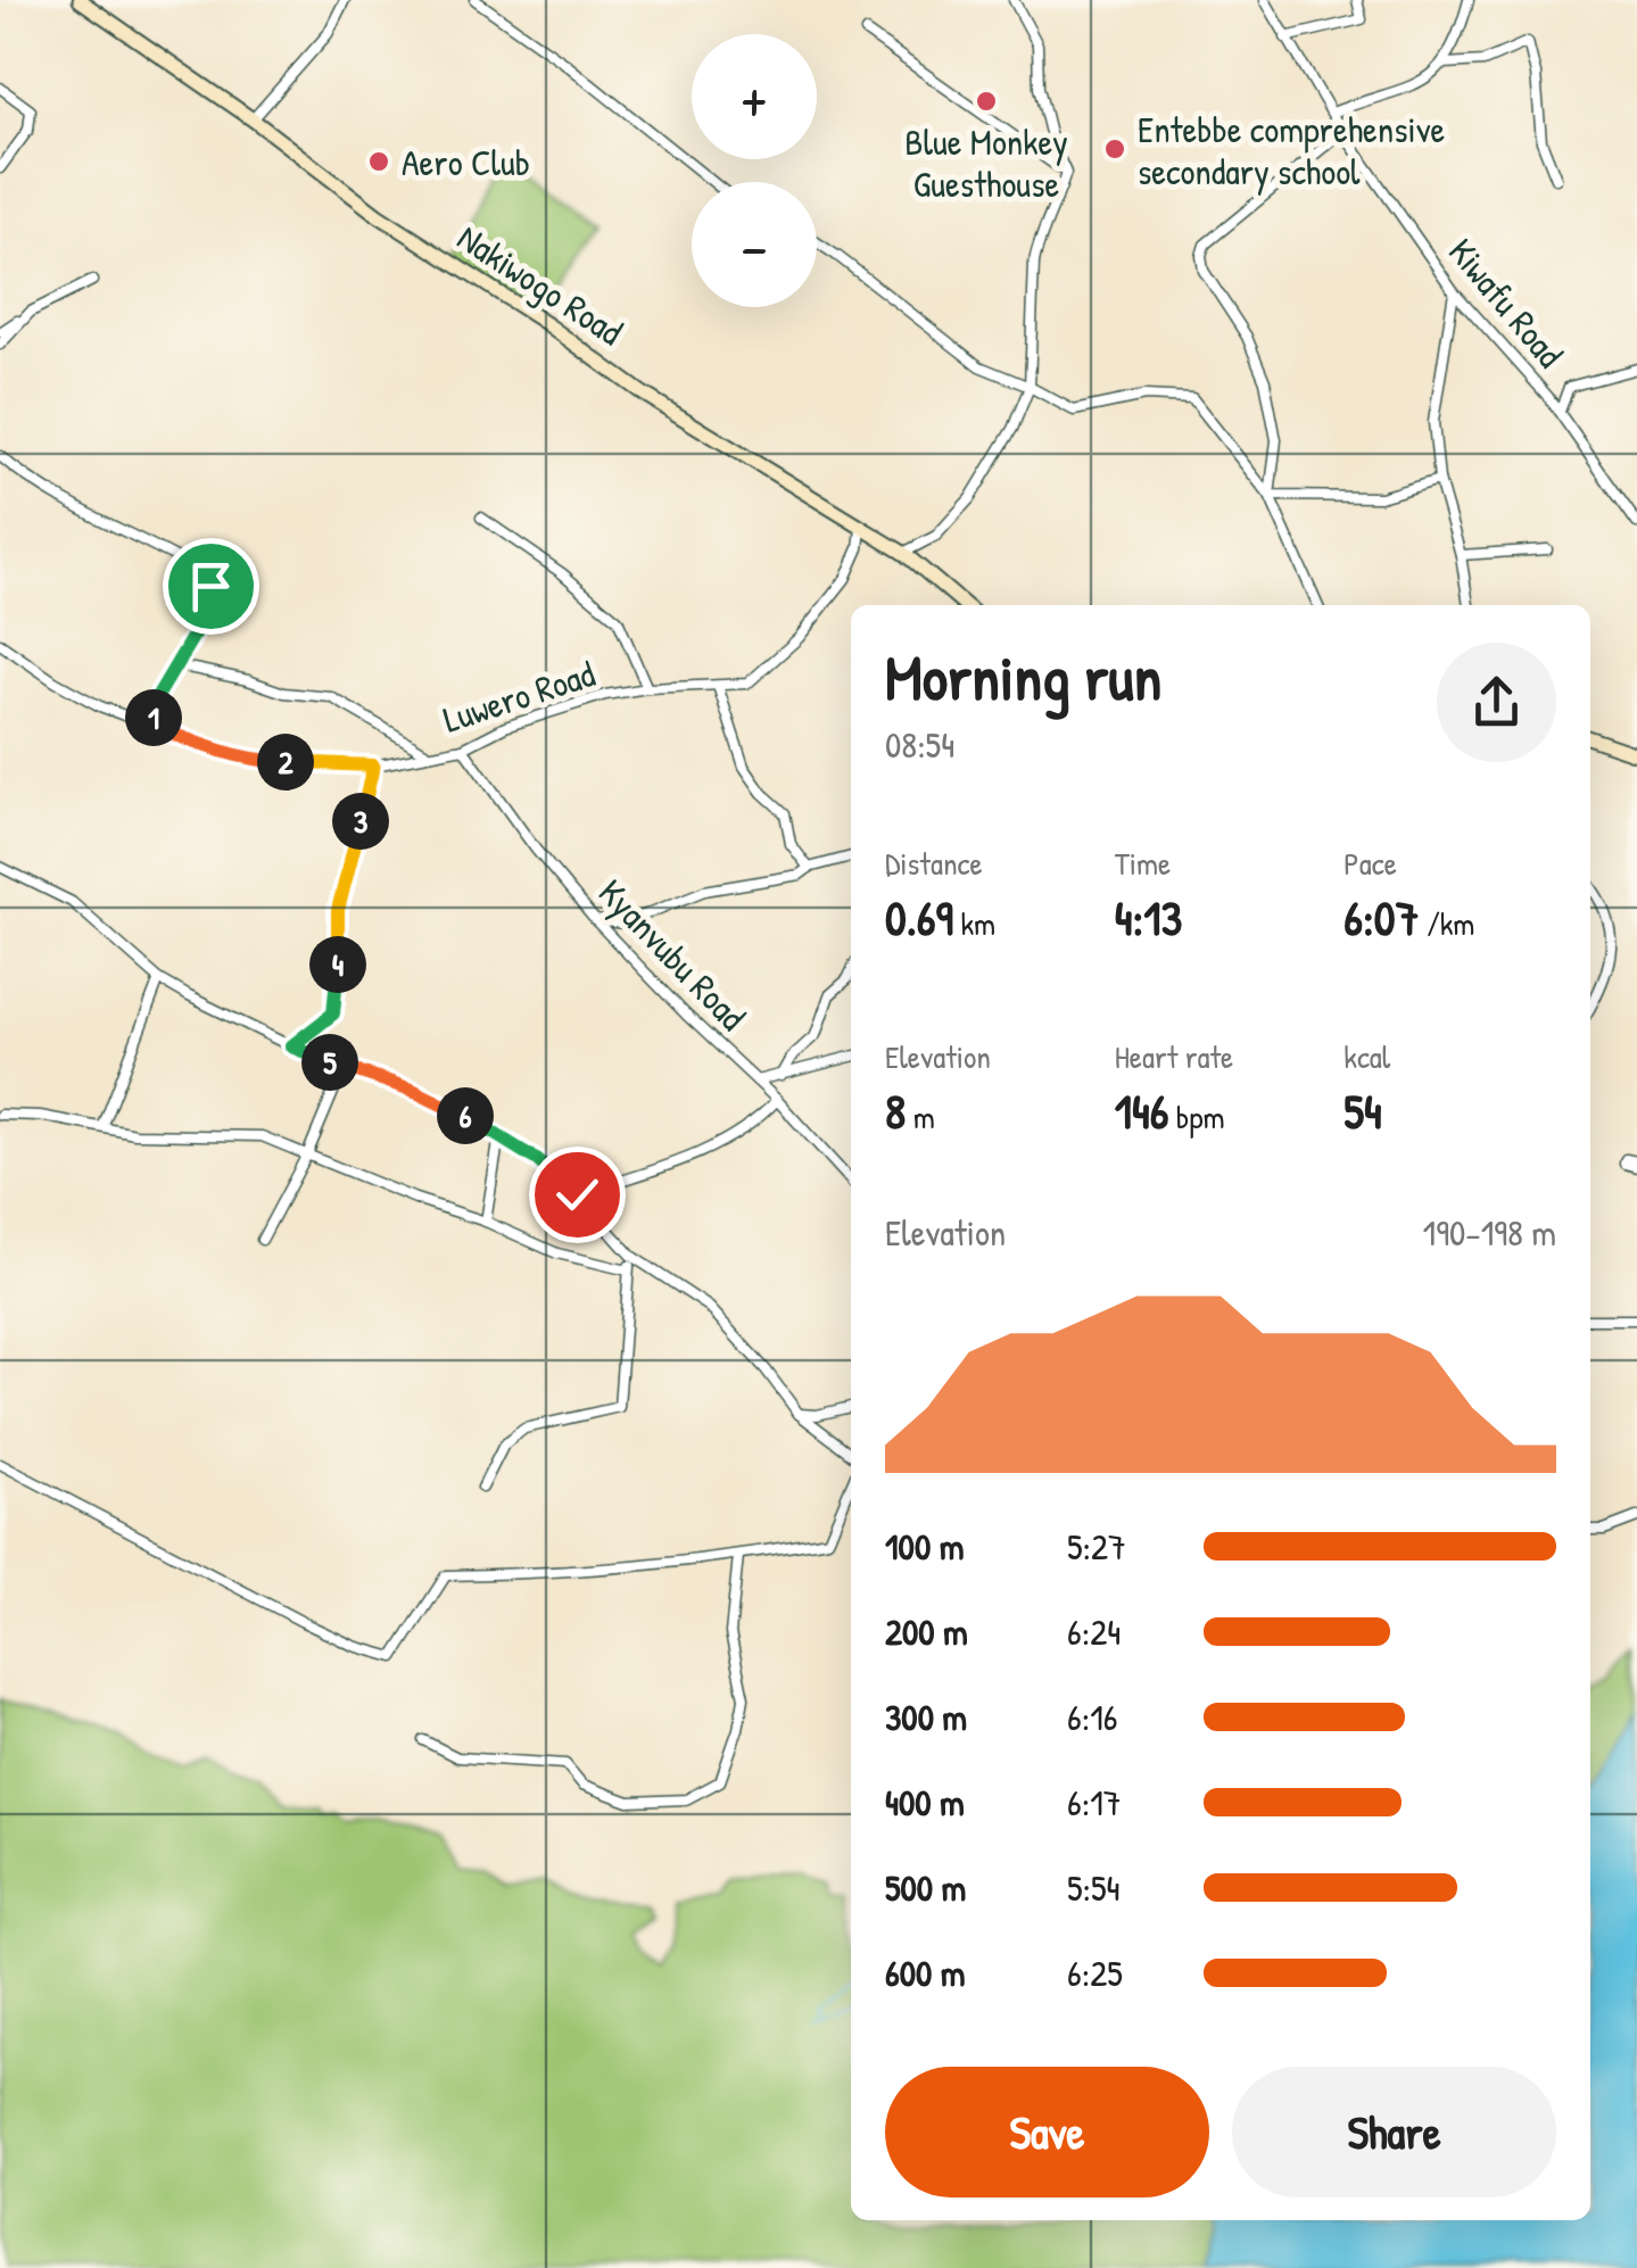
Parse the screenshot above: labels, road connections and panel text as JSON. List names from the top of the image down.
{
  "streets": {
    "street": [
      "Nakiwogo Road",
      "Kiwafu Road",
      "Luwero Road",
      "Kyanvubu Road"
    ]
  },
  "crossings": [
    ["Nakiwogo Road", "Luwero Road"],
    ["Luwero Road", "Kyanvubu Road"]
  ],
  "places": ["Blue Monkey Guesthouse", "Entebbe comprehensive secondary school", "Aero Club"],
  "page": {
    "map_buttons": ["+", "−"],
    "heading": ["Morning run", "08:54"],
    "pins": [
      "1",
      "2",
      "3",
      "4",
      "5",
      "6"
    ],
    "stats": [
      ["Distance", "0.69 km"],
      ["Time", "4:13"],
      ["Pace", "6:07 /km"],
      ["Elevation", "8 m"],
      ["Heart rate", "146 bpm"],
      ["kcal", "54"]
    ],
    "chart": ["Elevation", "190–198 m"],
    "list": [
      {
        "name": "100 m",
        "note": "5:27"
      },
      {
        "name": "200 m",
        "note": "6:24"
      },
      {
        "name": "300 m",
        "note": "6:16"
      },
      {
        "name": "400 m",
        "note": "6:17"
      },
      {
        "name": "500 m",
        "note": "5:54"
      },
      {
        "name": "600 m",
        "note": "6:25"
      }
    ],
    "buttons": ["Save", "Share"]
  }
}
